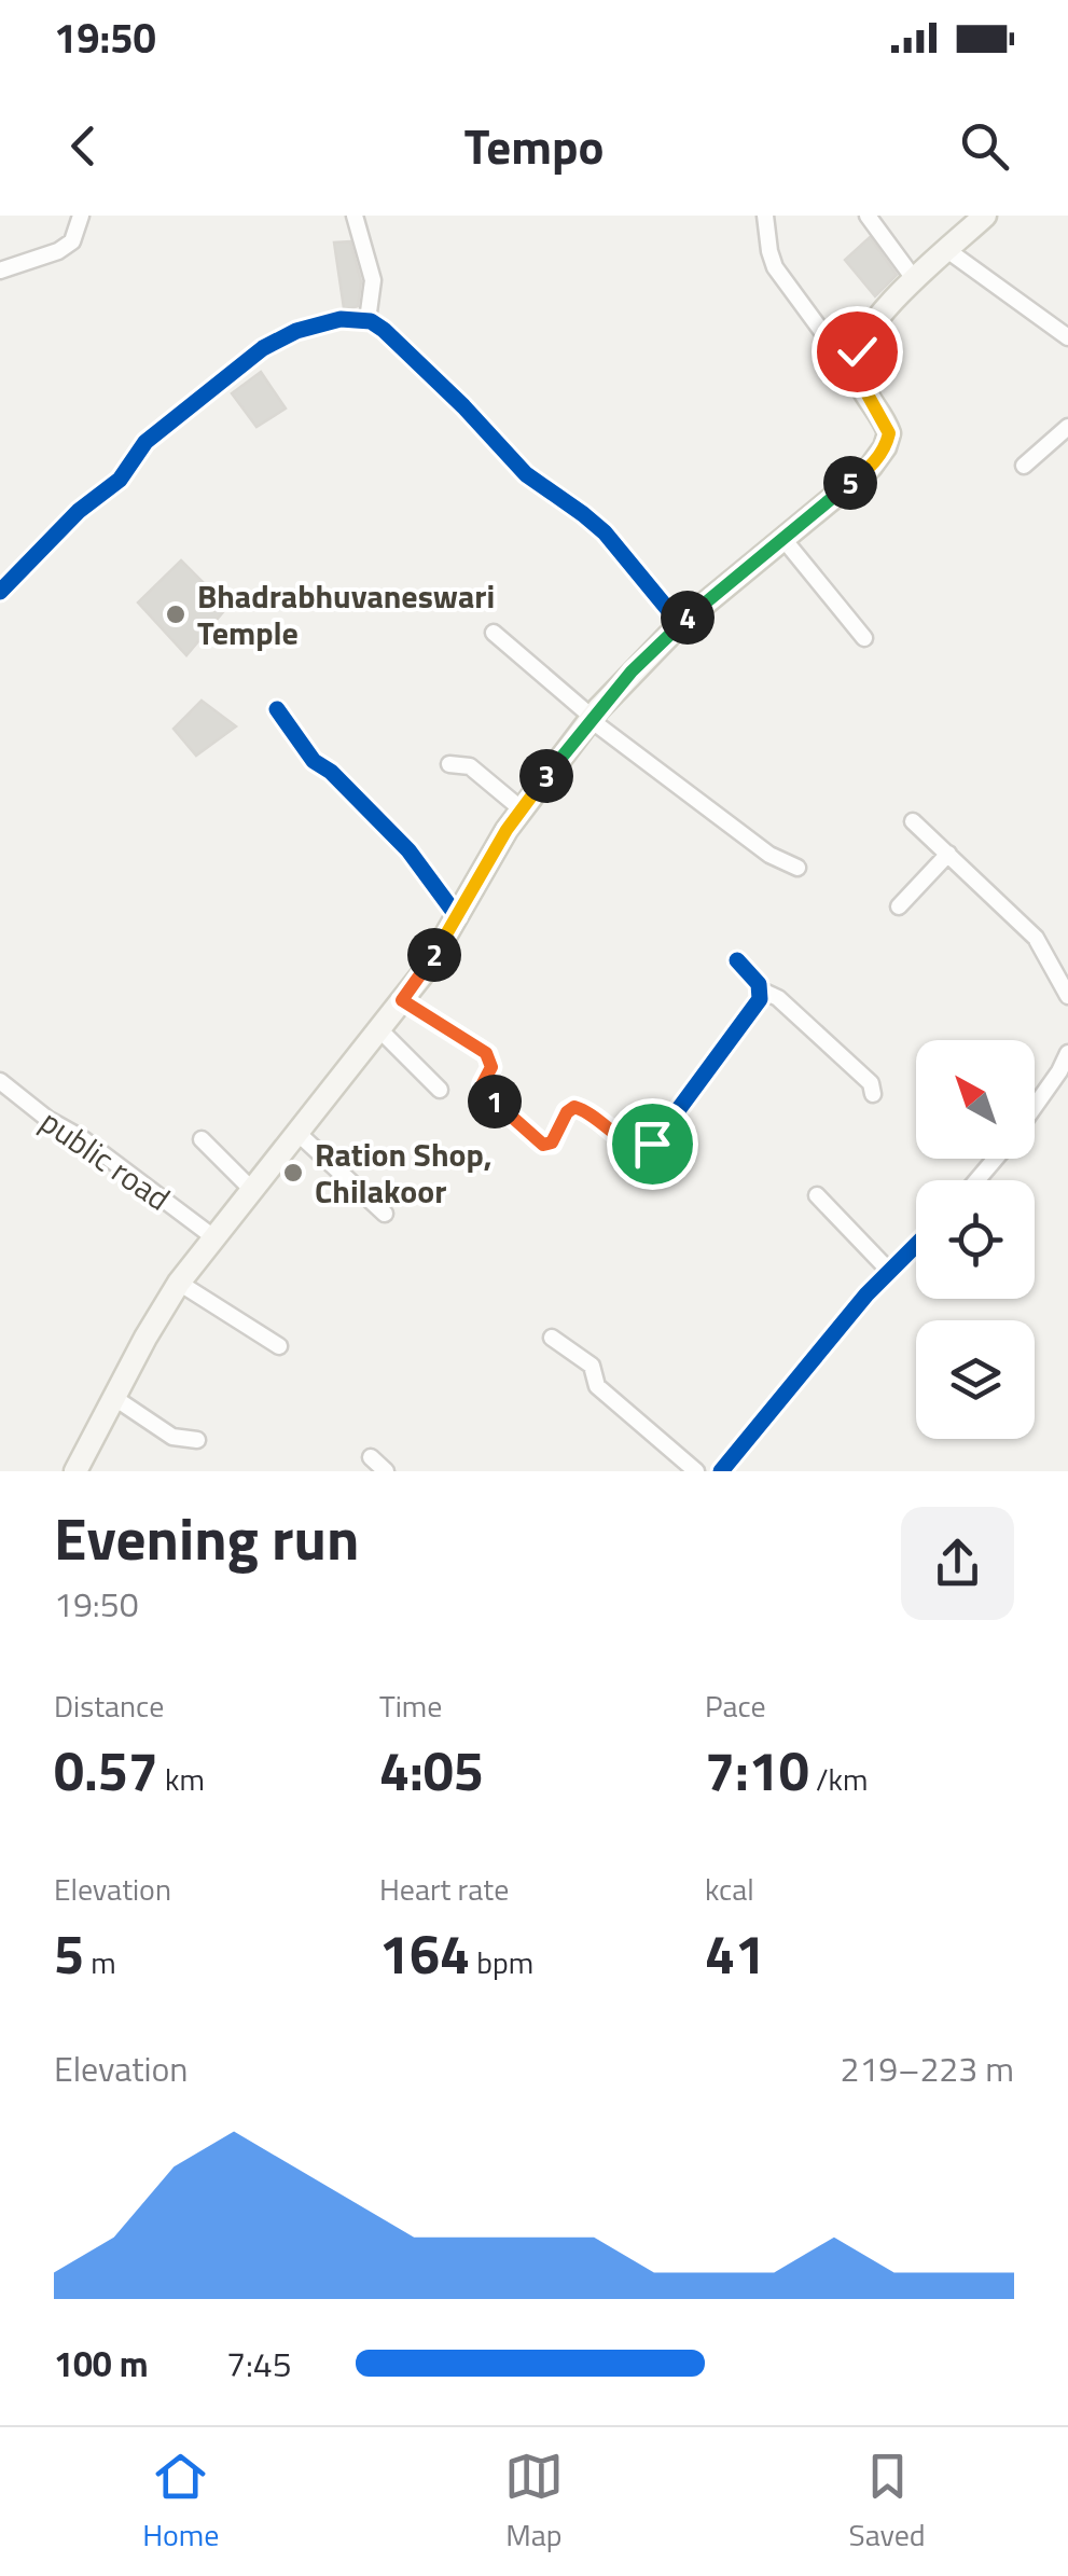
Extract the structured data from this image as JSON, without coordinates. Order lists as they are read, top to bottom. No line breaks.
{"streets":{"street":["public road"]},"places":["Bhadrabhuvaneswari Temple","Ration Shop, Chilakoor"],"north":"top left","page":{"status":"19:50","header":"Tempo","pins":["5","4","3","2","1"],"heading":["Evening run","19:50"],"stats":[["Distance","0.57 km"],["Time","4:05"],["Pace","7:10 /km"],["Elevation","5 m"],["Heart rate","164 bpm"],["kcal","41"]],"chart":["Elevation","219–223 m"],"list":[{"name":"100 m","note":"7:45"}],"tabs":["Home","Map","Saved"]}}
